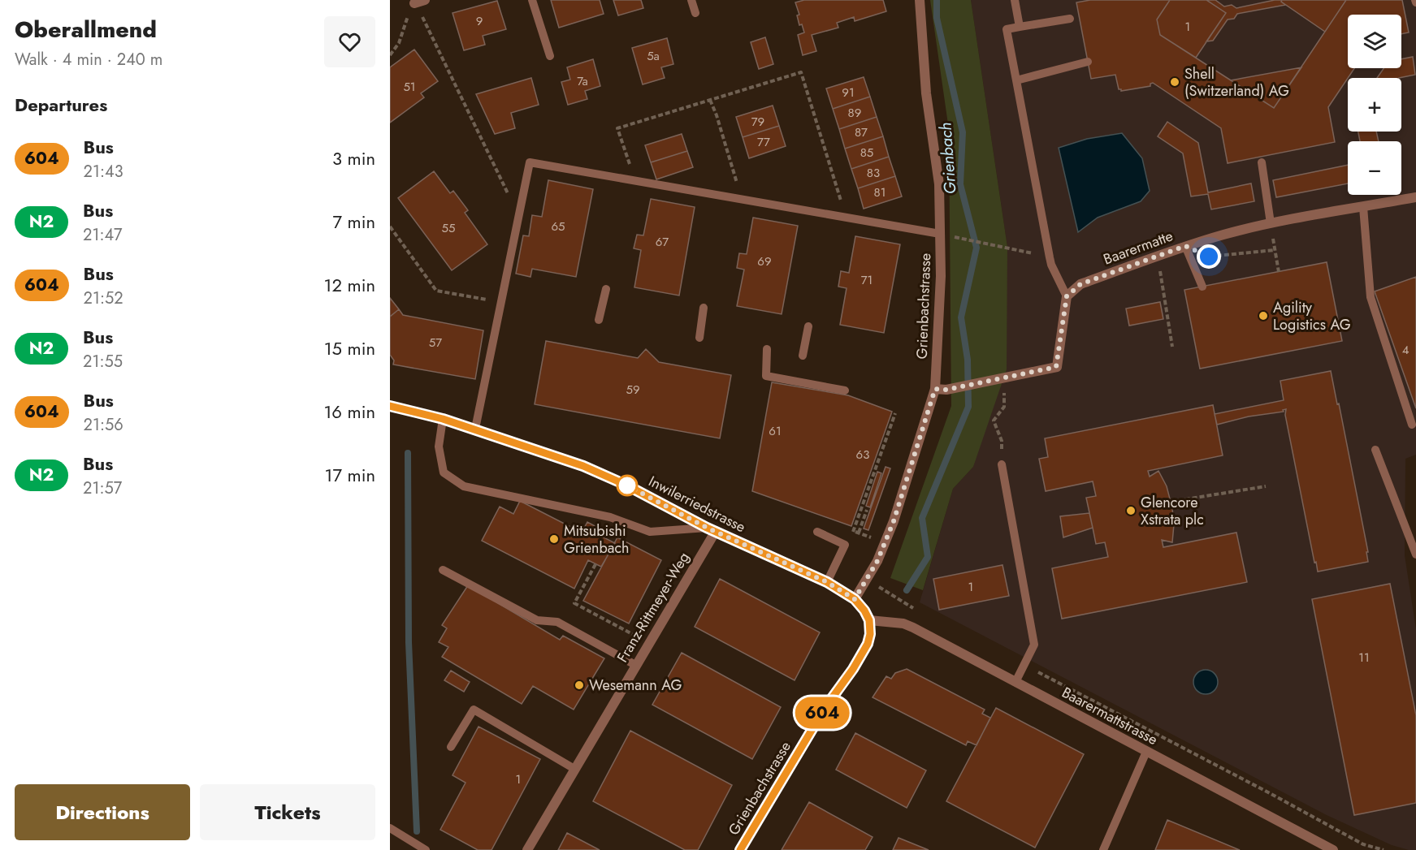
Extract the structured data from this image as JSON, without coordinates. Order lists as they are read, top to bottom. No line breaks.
{"streets":{"street":["Baarermatte","Grienbachstrasse","Inwilerriedstrasse","Franz-Rittmeyer-Weg","Baarermattstrasse"]},"crossings":[["Grienbachstrasse","Inwilerriedstrasse"],["Grienbachstrasse","Baarermattstrasse"],["Inwilerriedstrasse","Franz-Rittmeyer-Weg"],["Inwilerriedstrasse","Baarermattstrasse"]],"water":["Grienbach"],"places":["Shell (Switzerland) AG","Agility Logistics AG","Glencore Xstrata plc","Mitsubishi Grienbach","Wesemann AG"],"lines":["bus line 604"],"house_numbers":["9","1","5a","7a","51","91","89","79","87","77","85","83","81","65","55","67","69","71","57","4","59","61","63","1","11","1"],"page":{"heading":[["Oberallmend","Walk · 4 min · 240 m"],"Departures"],"on_map":"604","map_buttons":["+","−"],"list":[{"mark":"604","name":"Bus","note":"21:43","value":"3 min"},{"mark":"N2","name":"Bus","note":"21:47","value":"7 min"},{"mark":"604","name":"Bus","note":"21:52","value":"12 min"},{"mark":"N2","name":"Bus","note":"21:55","value":"15 min"},{"mark":"604","name":"Bus","note":"21:56","value":"16 min"},{"mark":"N2","name":"Bus","note":"21:57","value":"17 min"}],"buttons":["Directions","Tickets"]}}
